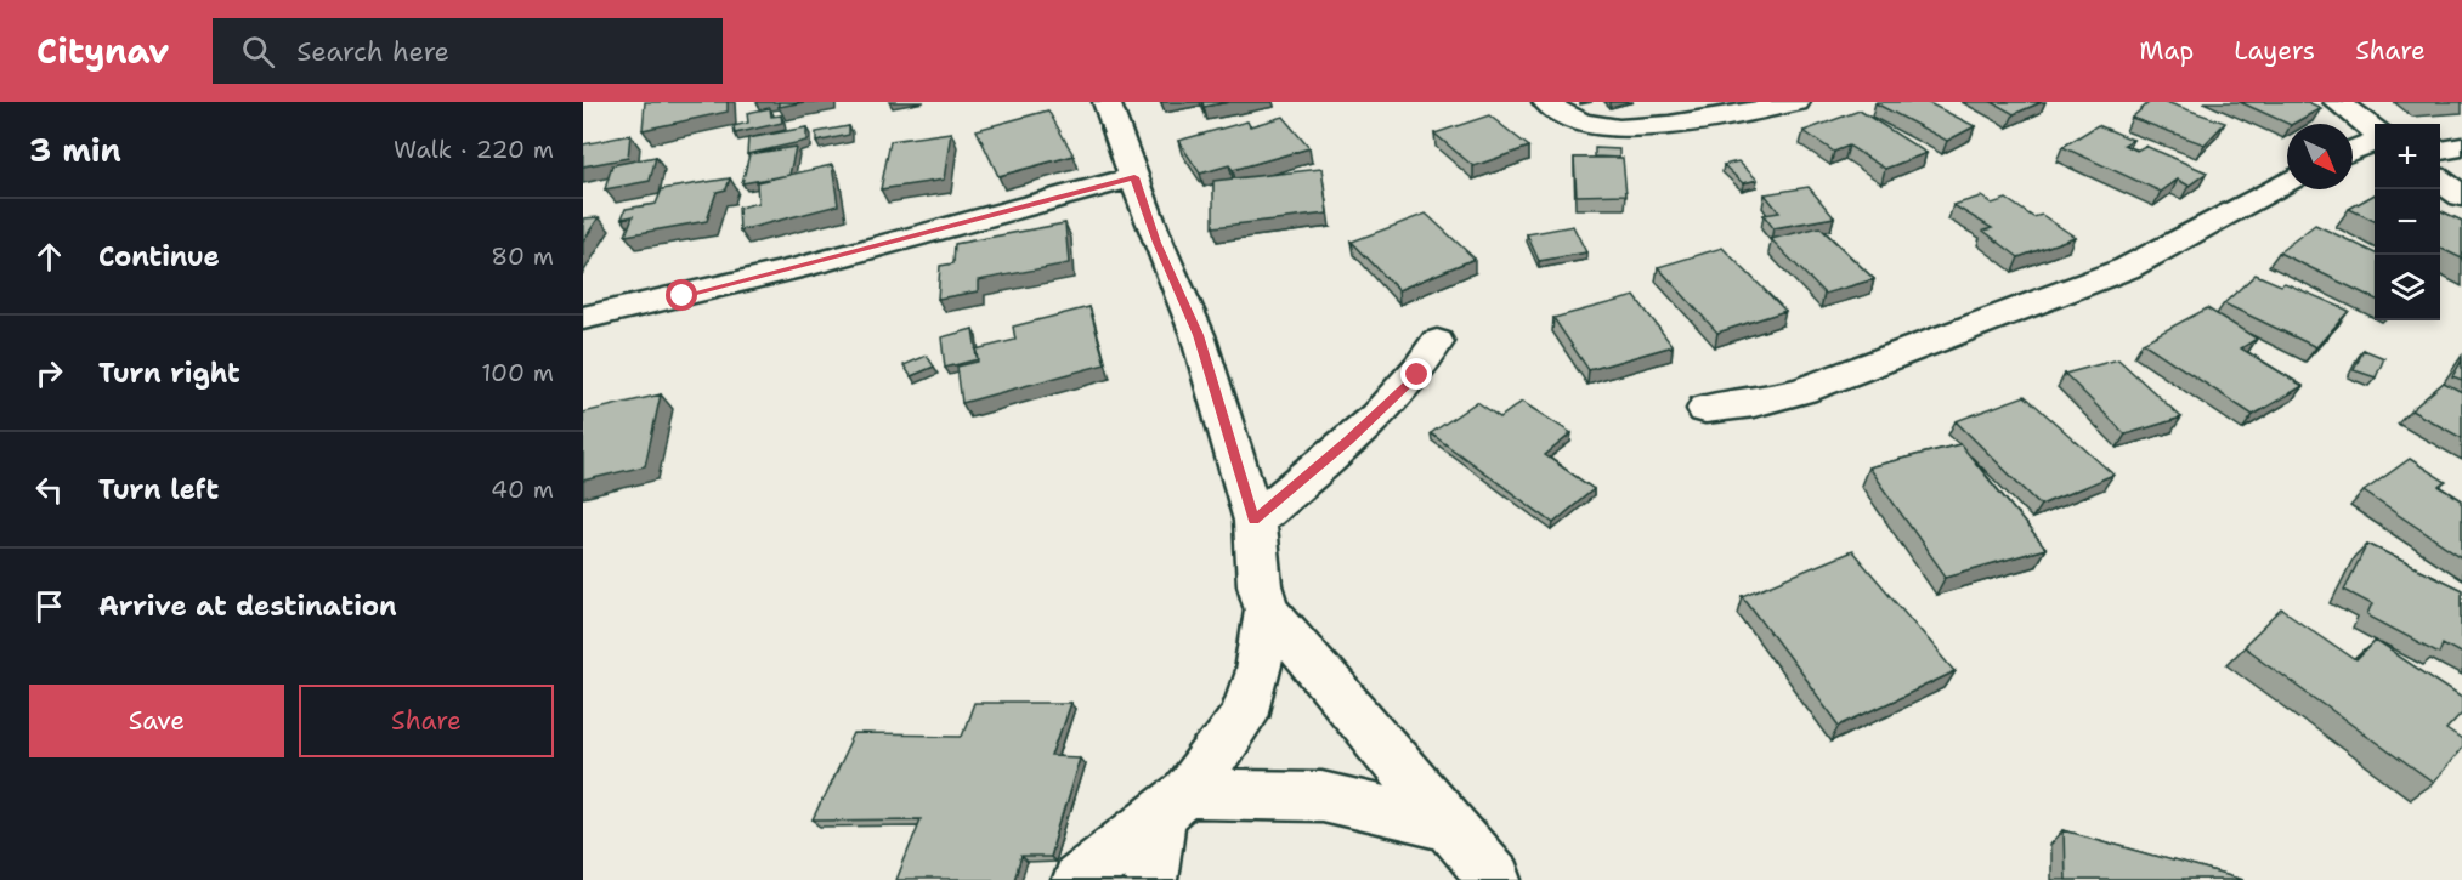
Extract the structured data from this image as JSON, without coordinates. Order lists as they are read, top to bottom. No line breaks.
{"north":"bottom right","page":{"header":"Citynav","search":"Search here","nav":["Map","Layers","Share"],"heading":["3 min","Walk · 220 m"],"map_buttons":["+","−"],"list":[["Continue","80 m"],["Turn right","100 m"],["Turn left","40 m"],"Arrive at destination"],"buttons":["Save","Share"]}}
